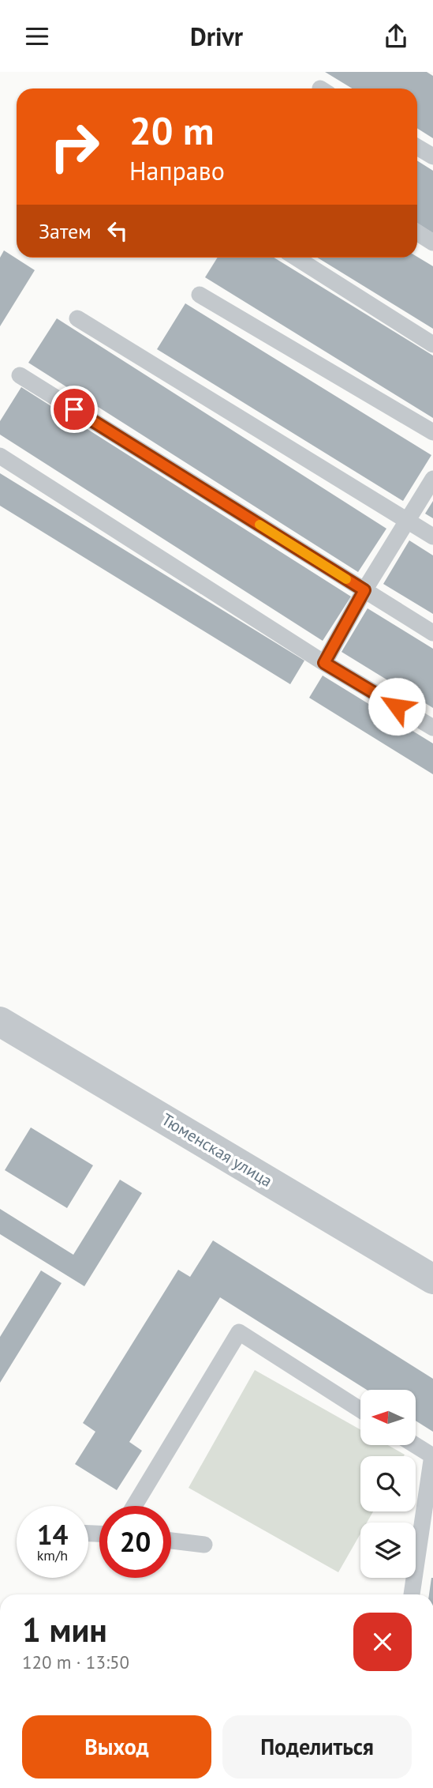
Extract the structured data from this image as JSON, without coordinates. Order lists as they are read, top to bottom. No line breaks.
{"streets":{"street":["Тюменская улица"]},"north":"left","page":{"header":"Drivr","turn":["20 m","Направо"],"then":"Затем","speed":"14 km/h","limit":"20","heading":["1 мин","120 m · 13:50"],"buttons":["Выход","Поделиться"]}}
